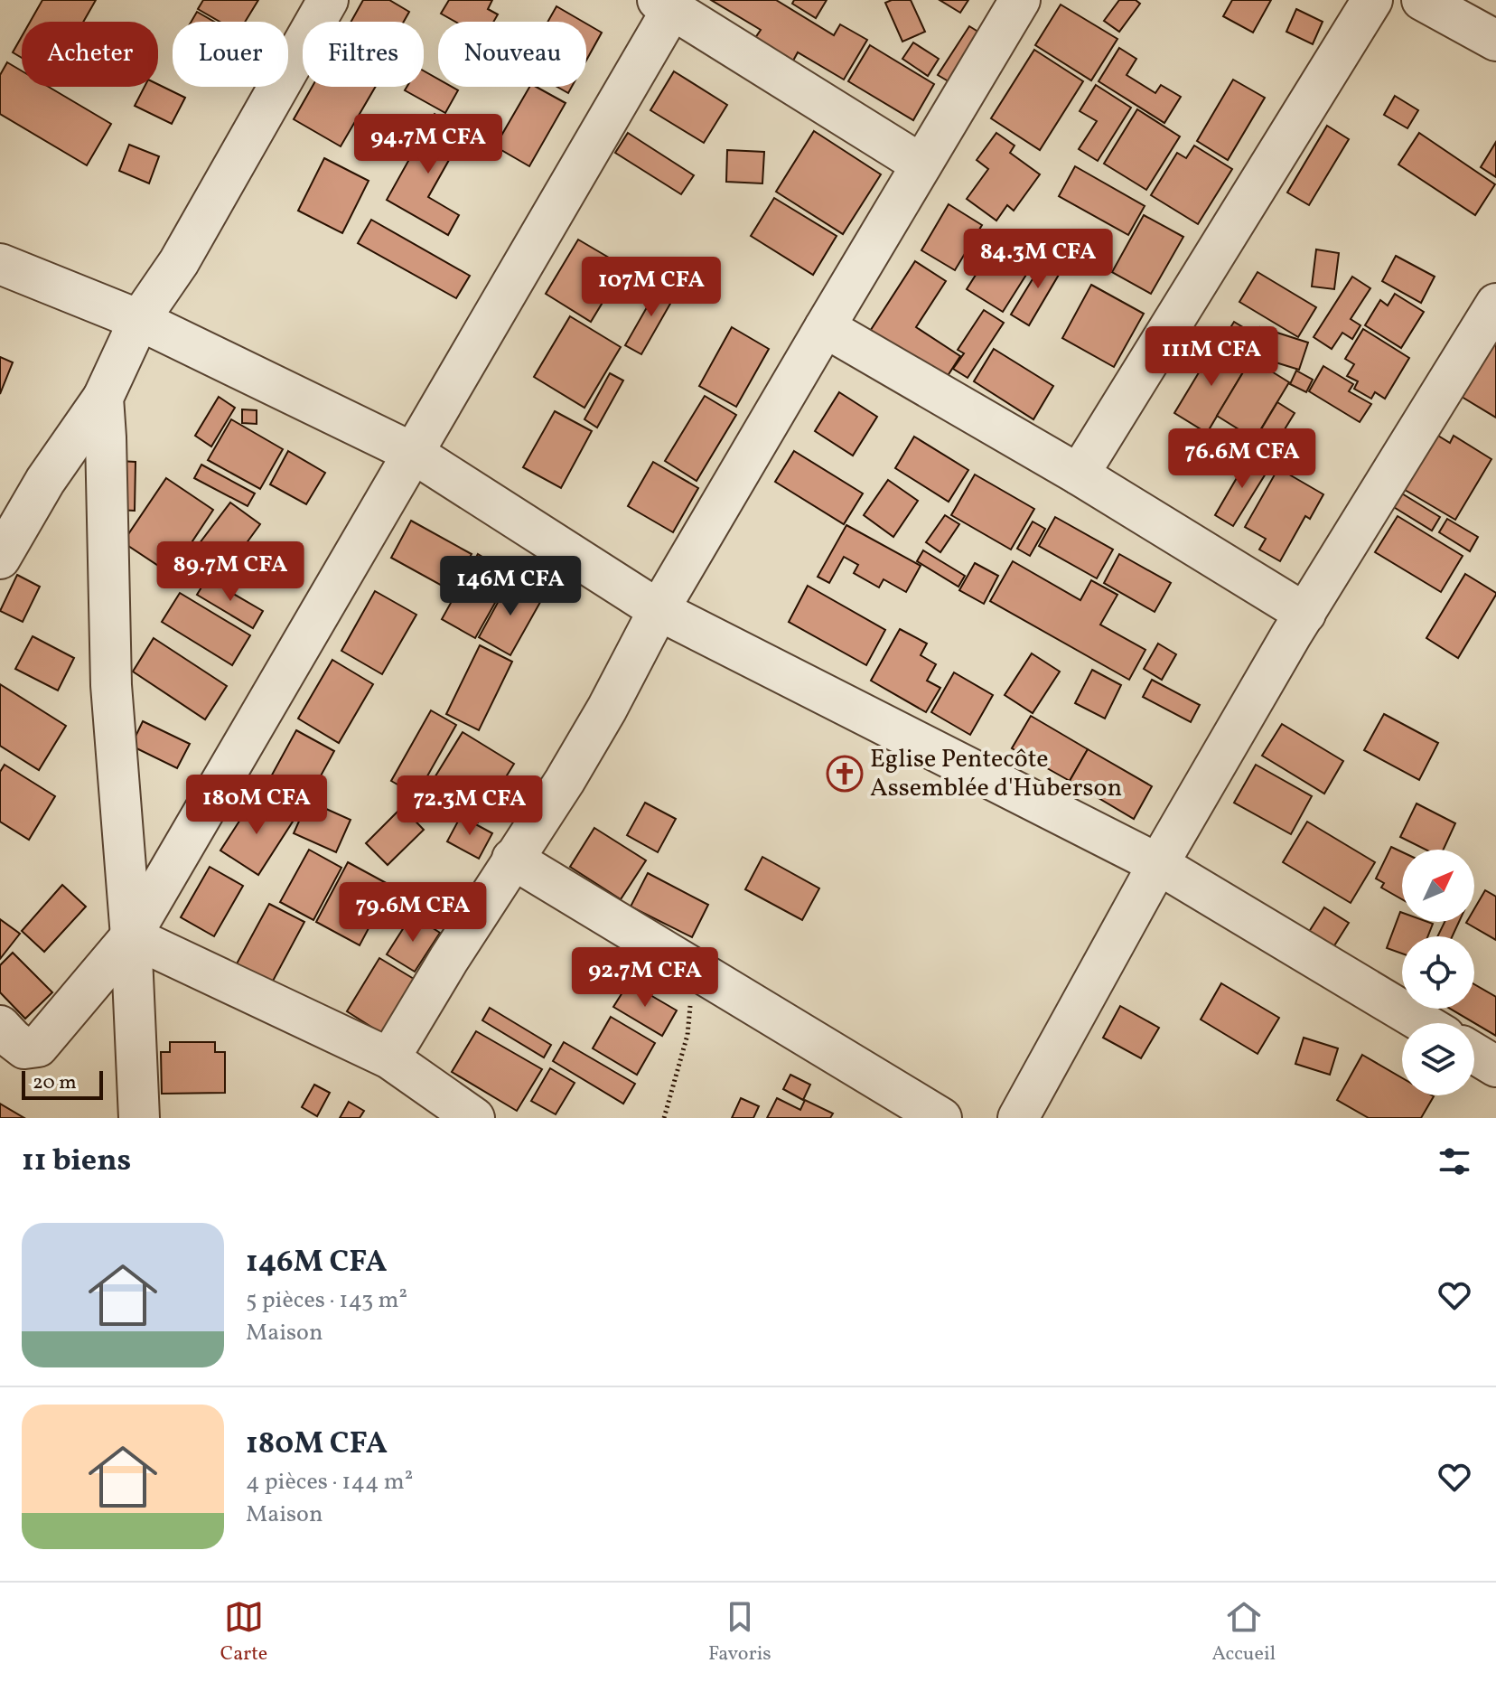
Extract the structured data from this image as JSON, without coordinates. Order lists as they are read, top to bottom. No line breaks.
{"places":{"church":["Eglise Pentecôte Assemblée d'Huberson"]},"scale_bar":"20 m","north":"top right","page":{"chip":["Acheter","Louer","Filtres","Nouveau"],"price":["94.7M CFA","84.3M CFA","107M CFA","111M CFA","76.6M CFA","89.7M CFA","146M CFA","180M CFA","72.3M CFA","79.6M CFA","92.7M CFA"],"scale":"20 m","heading":"11 biens","list":[{"name":"146M CFA","note":"5 pièces · 143 m² · Maison"},{"name":"180M CFA","note":"4 pièces · 144 m² · Maison"}],"tabs":["Carte","Favoris","Accueil"]}}
